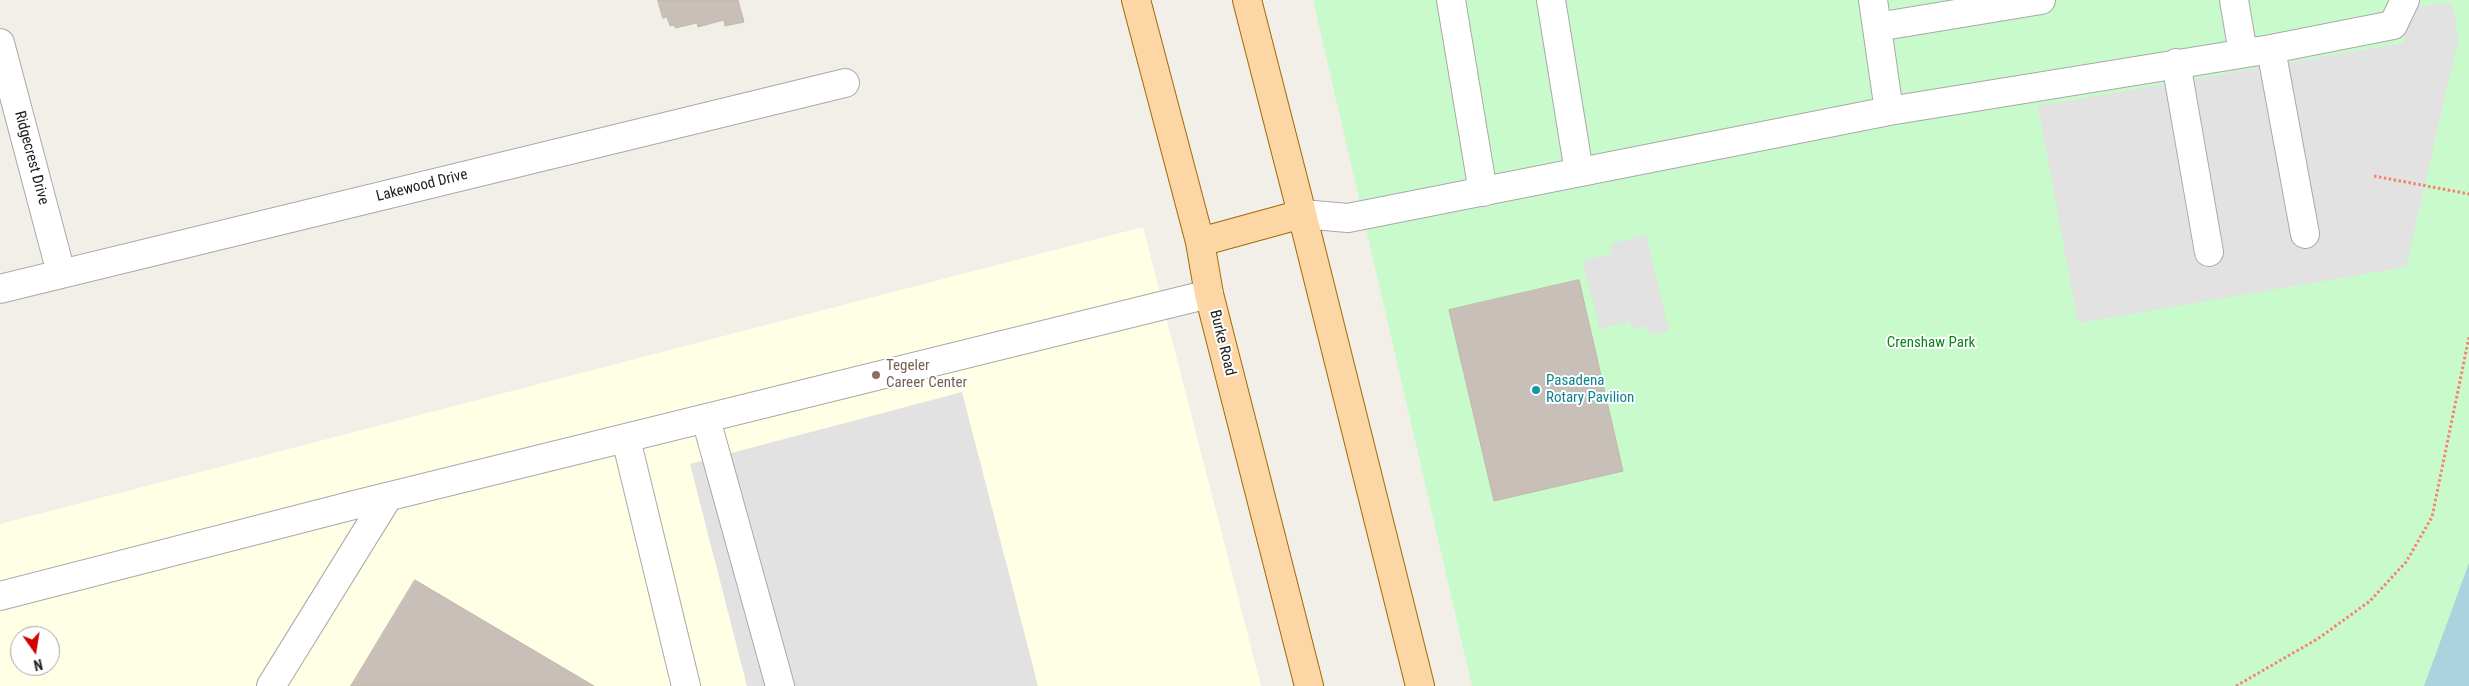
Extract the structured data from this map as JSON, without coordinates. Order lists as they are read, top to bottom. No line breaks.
{"streets":{"main road":["Burke Road"],"street":["Ridgecrest Drive","Lakewood Drive"]},"crossings":[["Ridgecrest Drive","Lakewood Drive"]],"parks":["Crenshaw Park"],"places":["Tegeler Career Center","Pasadena Rotary Pavilion"],"north":"bottom"}
